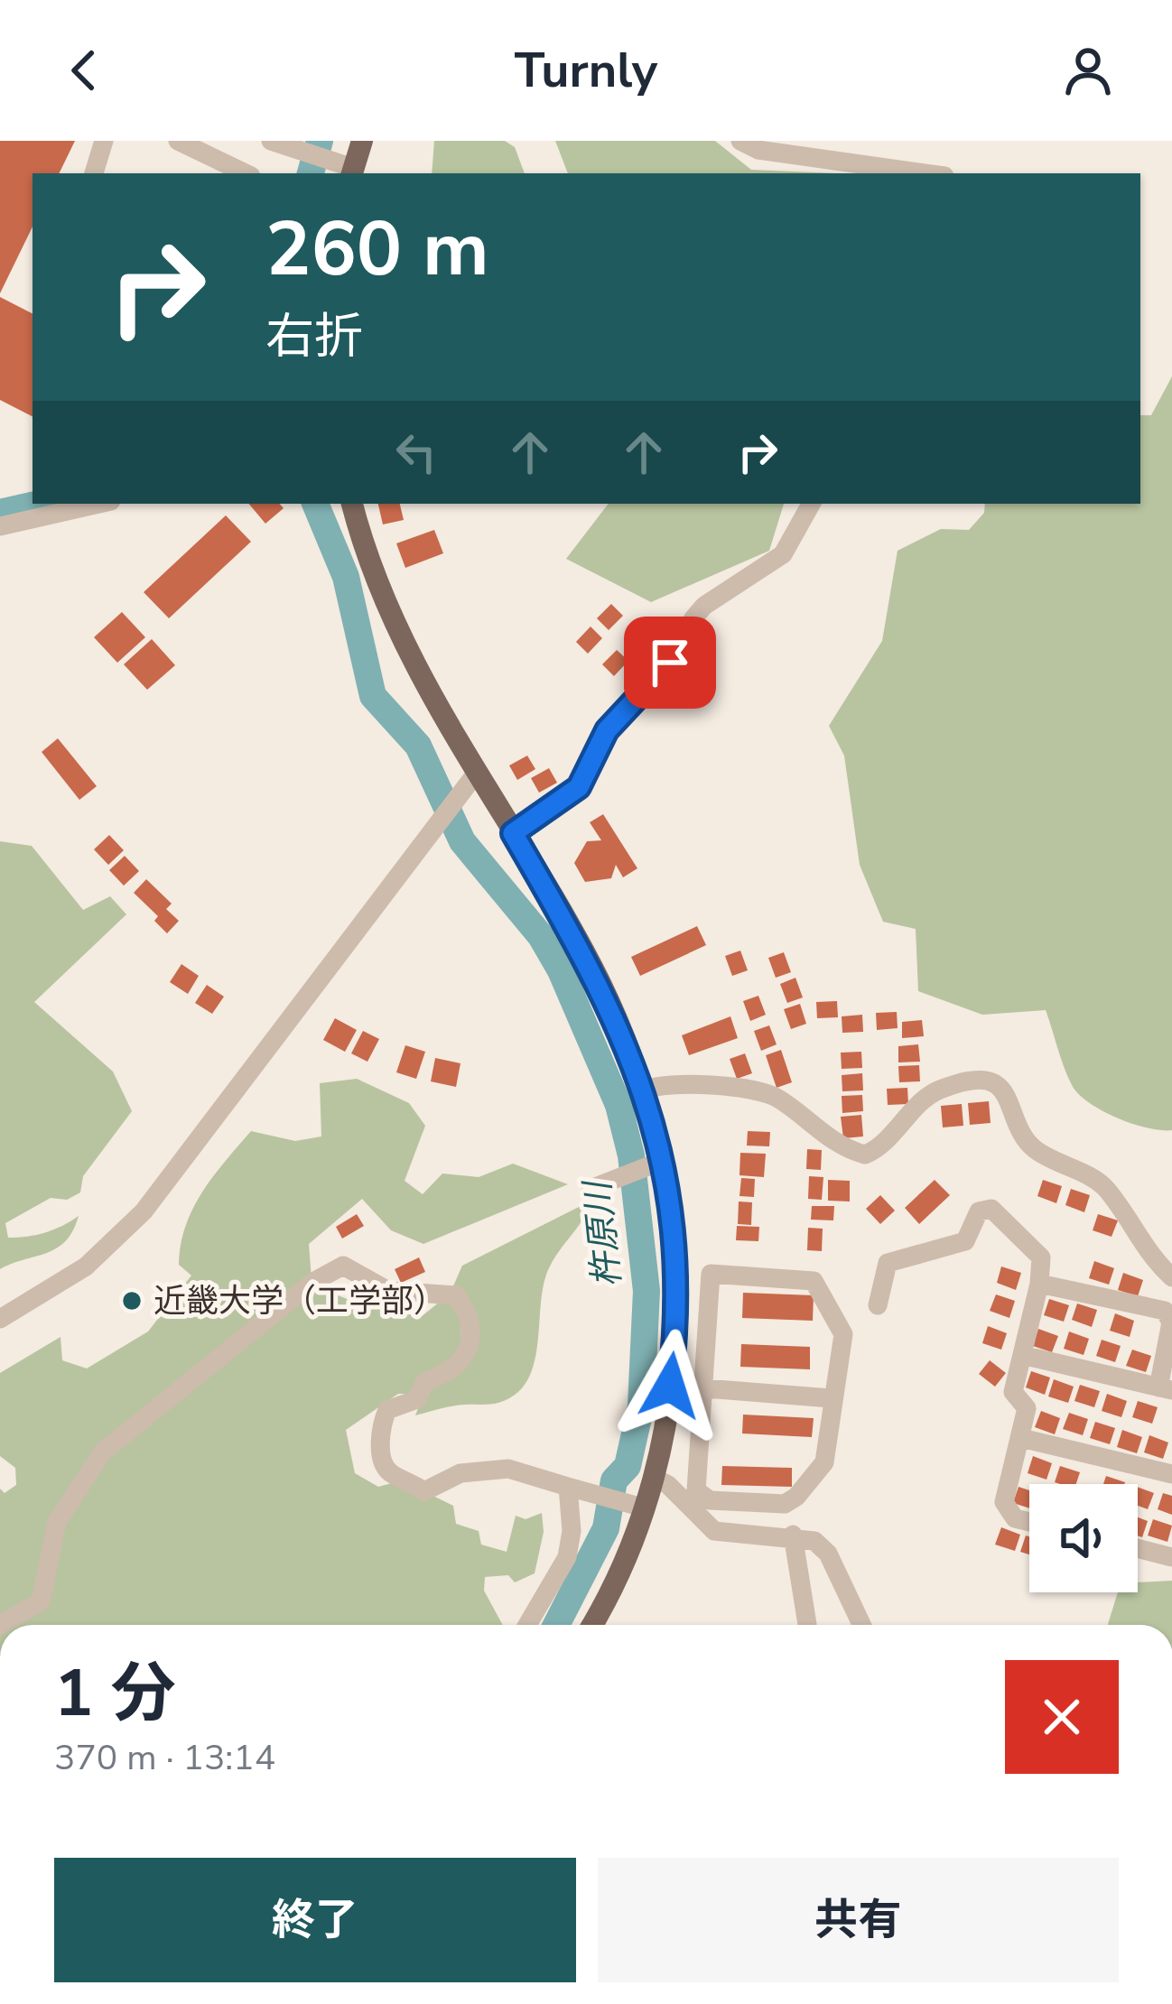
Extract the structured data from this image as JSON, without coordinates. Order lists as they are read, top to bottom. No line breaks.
{"water":["杵原川"],"places":["近畿大学（工学部）"],"page":{"header":"Turnly","turn":["260 m","右折"],"heading":["1 分","370 m · 13:14"],"buttons":["終了","共有"]}}
